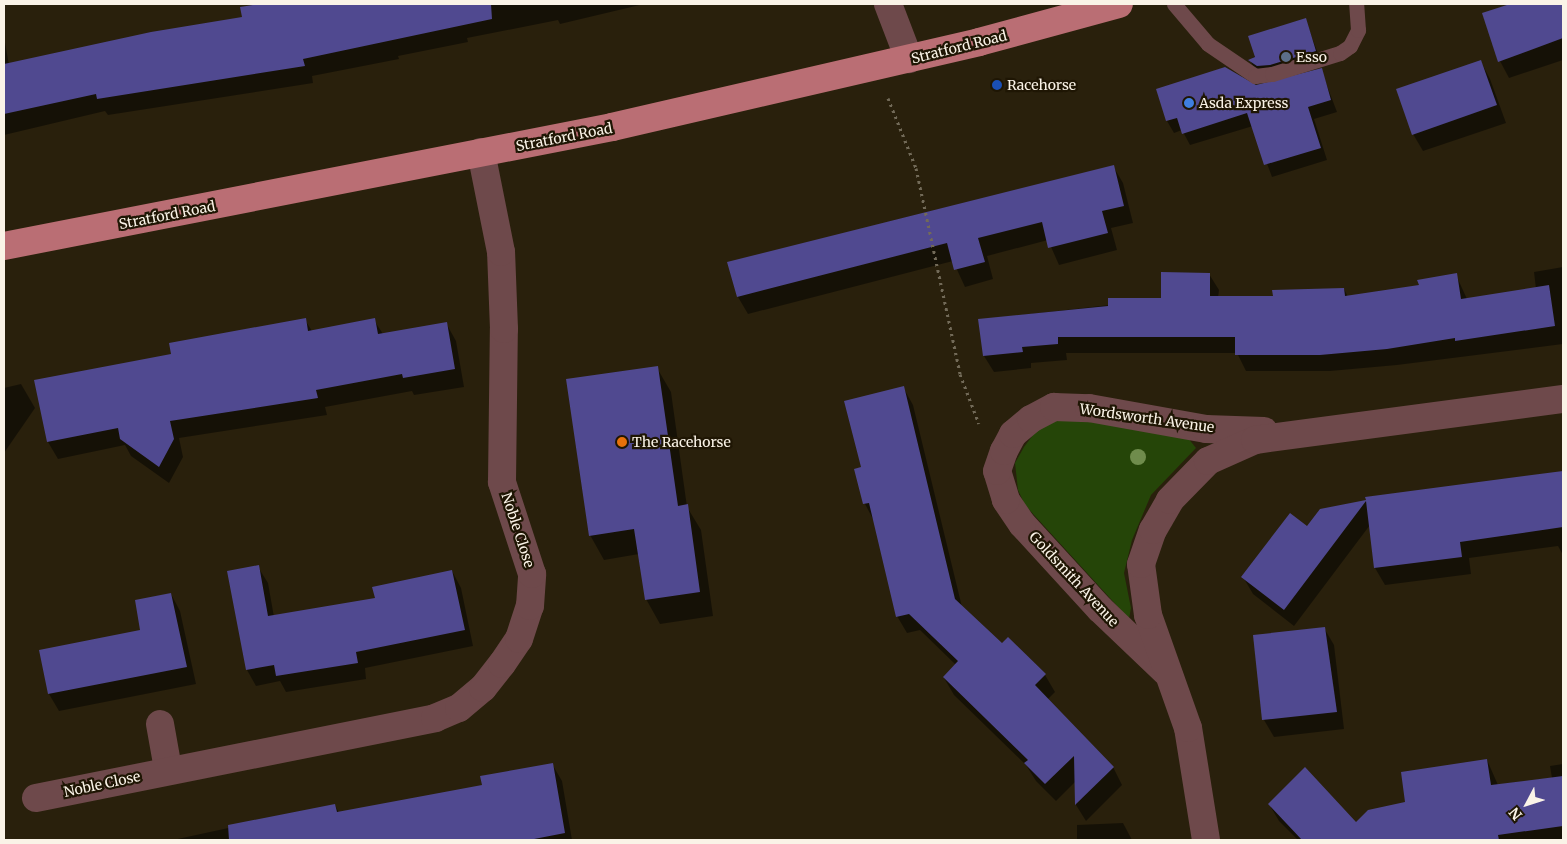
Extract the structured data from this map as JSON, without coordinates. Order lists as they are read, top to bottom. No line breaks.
{"streets":{"main road":["Stratford Road"],"street":["Wordsworth Avenue","Noble Close","Goldsmith Avenue"]},"crossings":[["Stratford Road","Noble Close"],["Wordsworth Avenue","Goldsmith Avenue"]],"places":["Esso","Racehorse","Asda Express","The Racehorse"],"north":"bottom left"}
